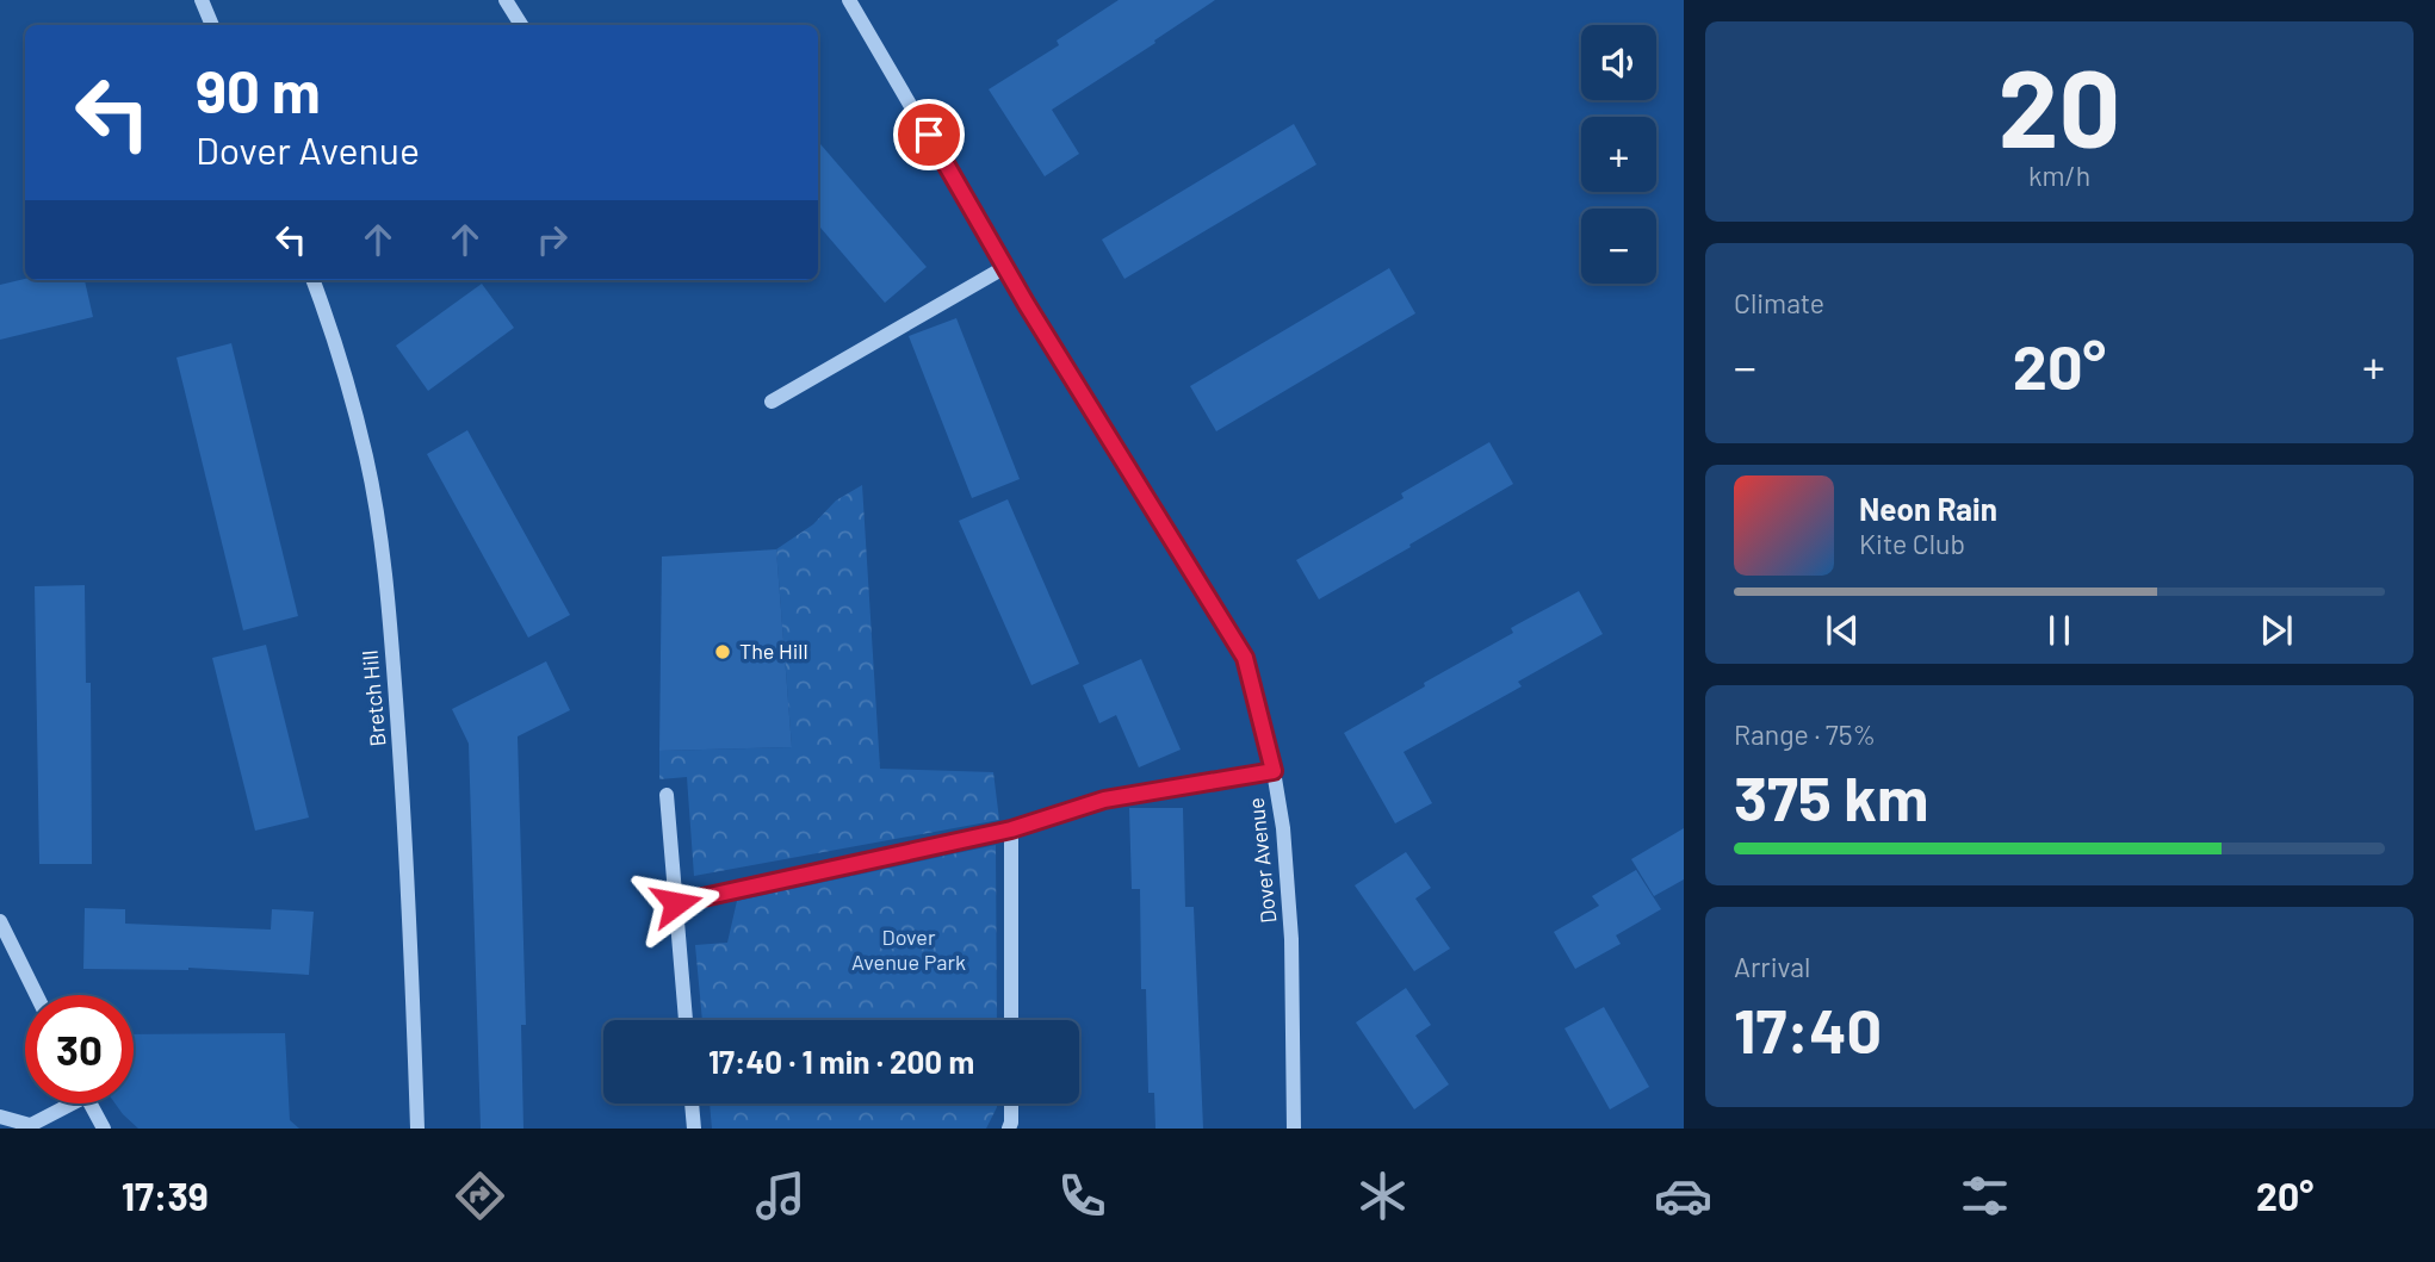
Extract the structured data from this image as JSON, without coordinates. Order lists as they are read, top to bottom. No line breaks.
{"streets":{"street":["Bretch Hill","Dover Avenue"]},"parks":["Dover Avenue Park"],"places":["The Hill"],"page":{"tile":[["20","km/h"],"Climate",["Range · 75%","375 km"],["Arrival","17:40"]],"map_buttons":["+","−"],"turn":["90 m","Dover Avenue"],"heat":["−","20°","+"],"song":["Neon Rain","Kite Club"],"limit":"30","trip":"17:40 · 1 min · 200 m","tabs":["17:39","20°"]}}
